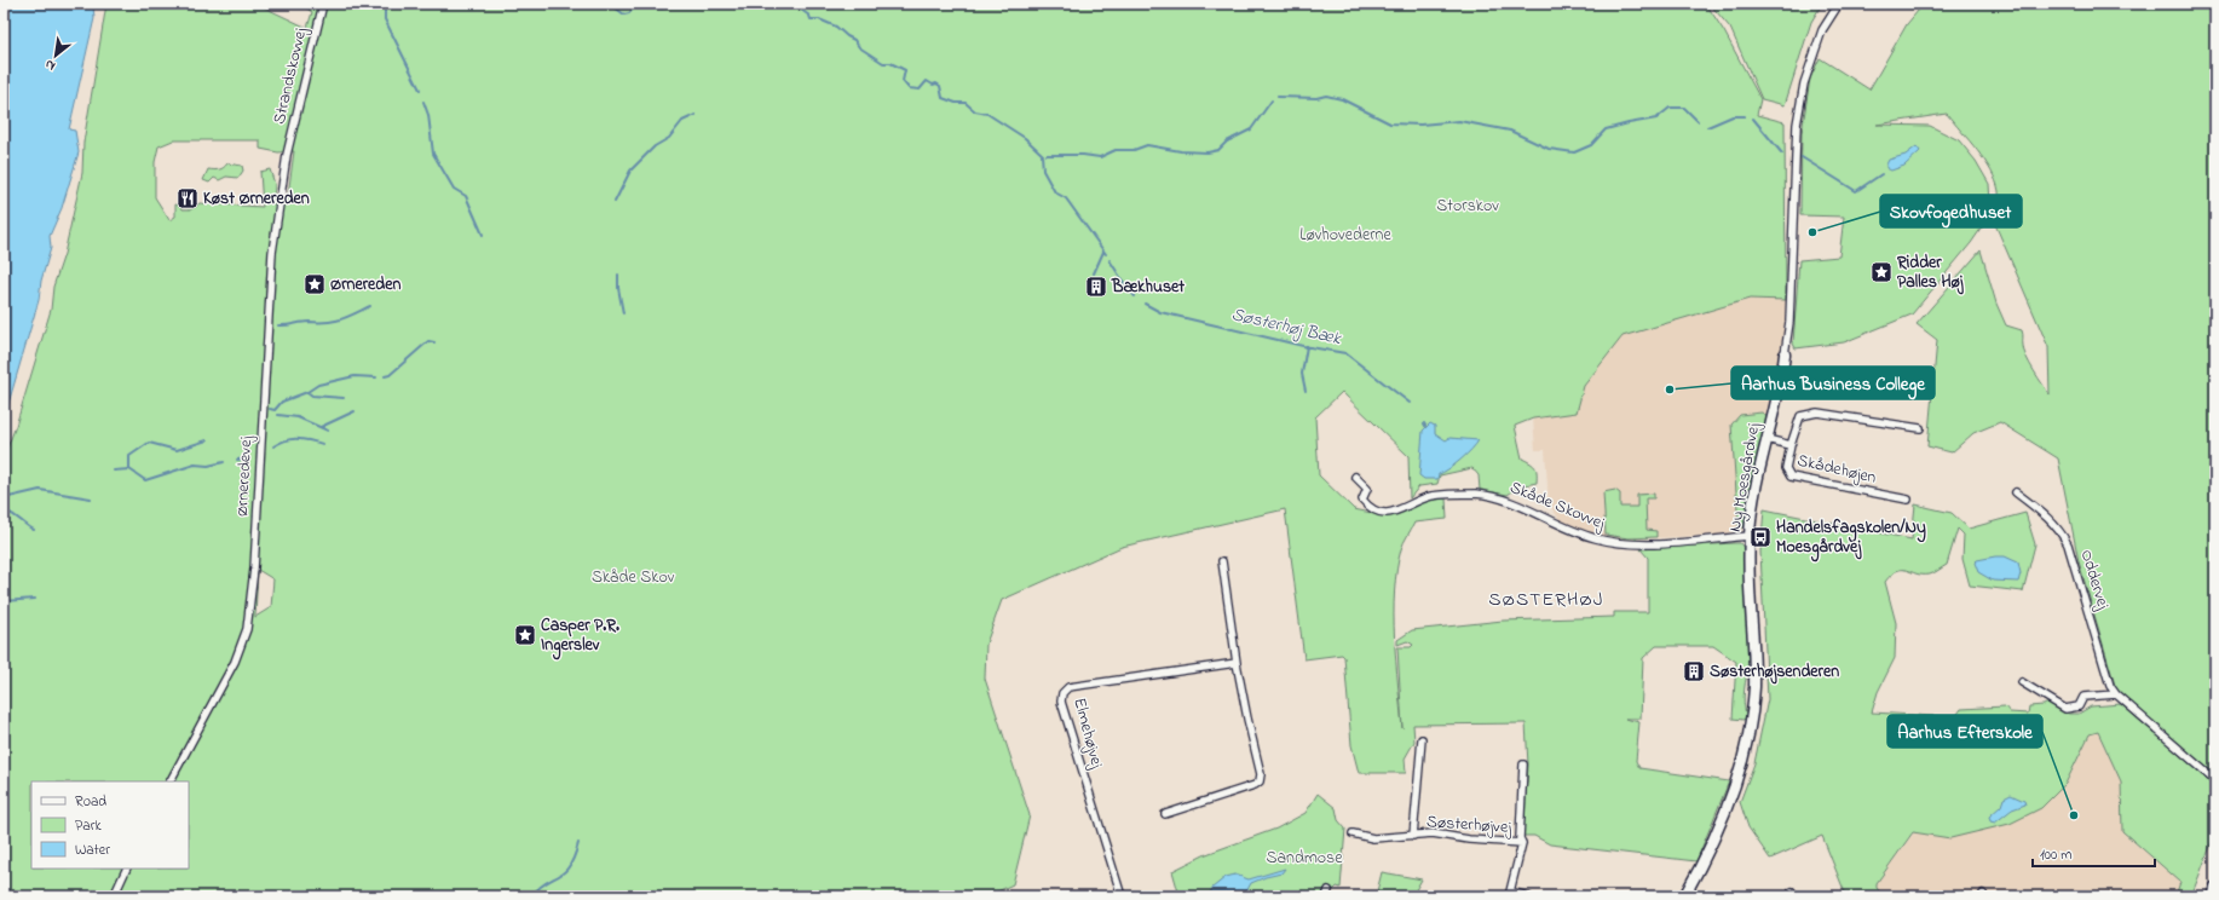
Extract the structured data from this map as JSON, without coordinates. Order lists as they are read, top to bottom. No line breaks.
{"streets":{"street":["Strandskovvej","Skådehøjen","Ørneredevej","Ny Moesgårdvej","Skåde Skovvej","Oddervej","Elmehøjvej","Søsterhøjvej"]},"crossings":[["Strandskovvej","Ørneredevej"],["Skådehøjen","Ny Moesgårdvej"],["Ny Moesgårdvej","Skåde Skovvej"]],"districts":["SØSTERHØJ"],"water":["Søsterhøj Bæk"],"parks":["Storskov","Løvhovederne","Skåde Skov","Sandmose"],"places":{"restaurant":["Køst Ørnereden"],"other":["Skovfogedhuset","Aarhus Business College","Aarhus Efterskole"],"place":["Ridder Palles Høj","Ørnereden","Casper P.R. Ingerslev"],"building":["Bækhuset","Søsterhøjsenderen"],"bus stop":["Handelsfagskolen/Ny Moesgårdvej"]},"legend":["Road","Park","Water"],"scale_bar":"100 m","north":"bottom left"}
